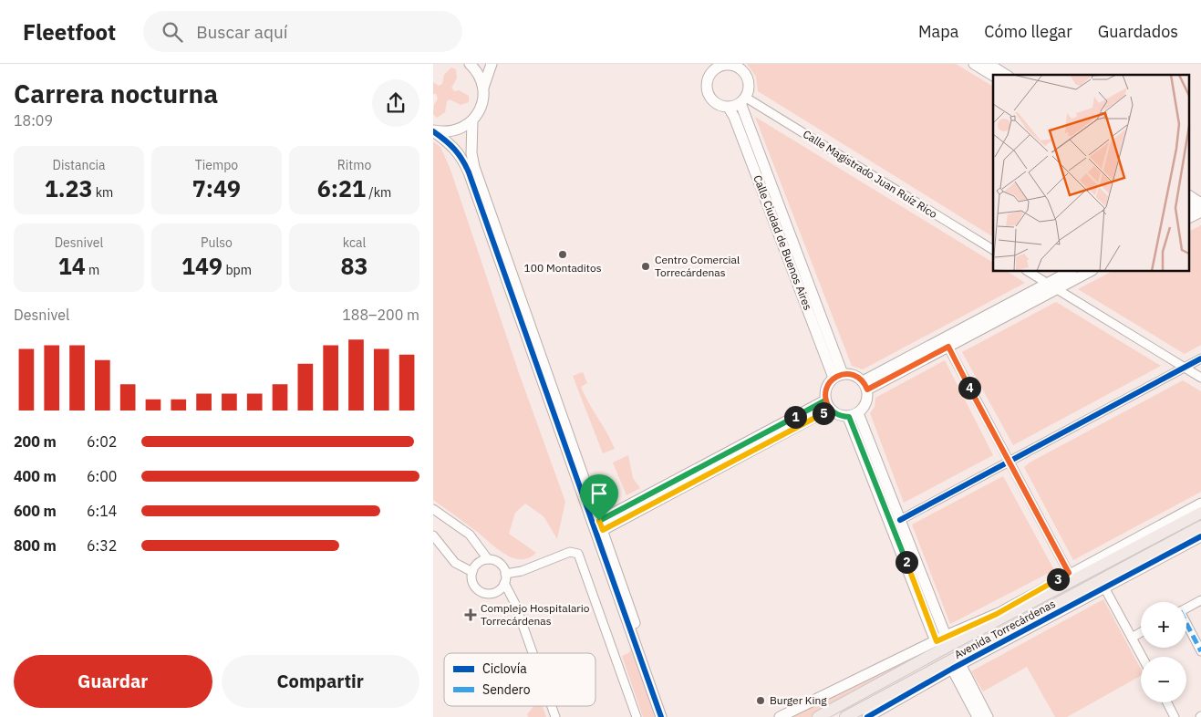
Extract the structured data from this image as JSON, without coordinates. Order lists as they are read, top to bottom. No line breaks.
{"streets":{"main road":["Avenida Torrecárdenas"],"street":["Calle Magistrado Juan Ruíz Rico","Calle Ciudad de Buenos Aires"]},"crossings":[["Calle Magistrado Juan Ruíz Rico","Calle Ciudad de Buenos Aires"]],"places":{"other":["100 Montaditos","Centro Comercial Torrecárdenas","Burger King"],"health":["Complejo Hospitalario Torrecárdenas"]},"legend":["Ciclovía","Sendero"],"page":{"header":"Fleetfoot","search":"Buscar aquí","nav":["Mapa","Cómo llegar","Guardados"],"heading":["Carrera nocturna","18:09"],"stats":[["Distancia","1.23 km"],["Tiempo","7:49"],["Ritmo","6:21 /km"],["Desnivel","14 m"],["Pulso","149 bpm"],["kcal","83"]],"chart":["Desnivel","188–200 m"],"pins":["4","5","1","2","3"],"list":[{"name":"200 m","note":"6:02"},{"name":"400 m","note":"6:00"},{"name":"600 m","note":"6:14"},{"name":"800 m","note":"6:32"}],"map_buttons":["+","−"],"buttons":["Guardar","Compartir"]}}
